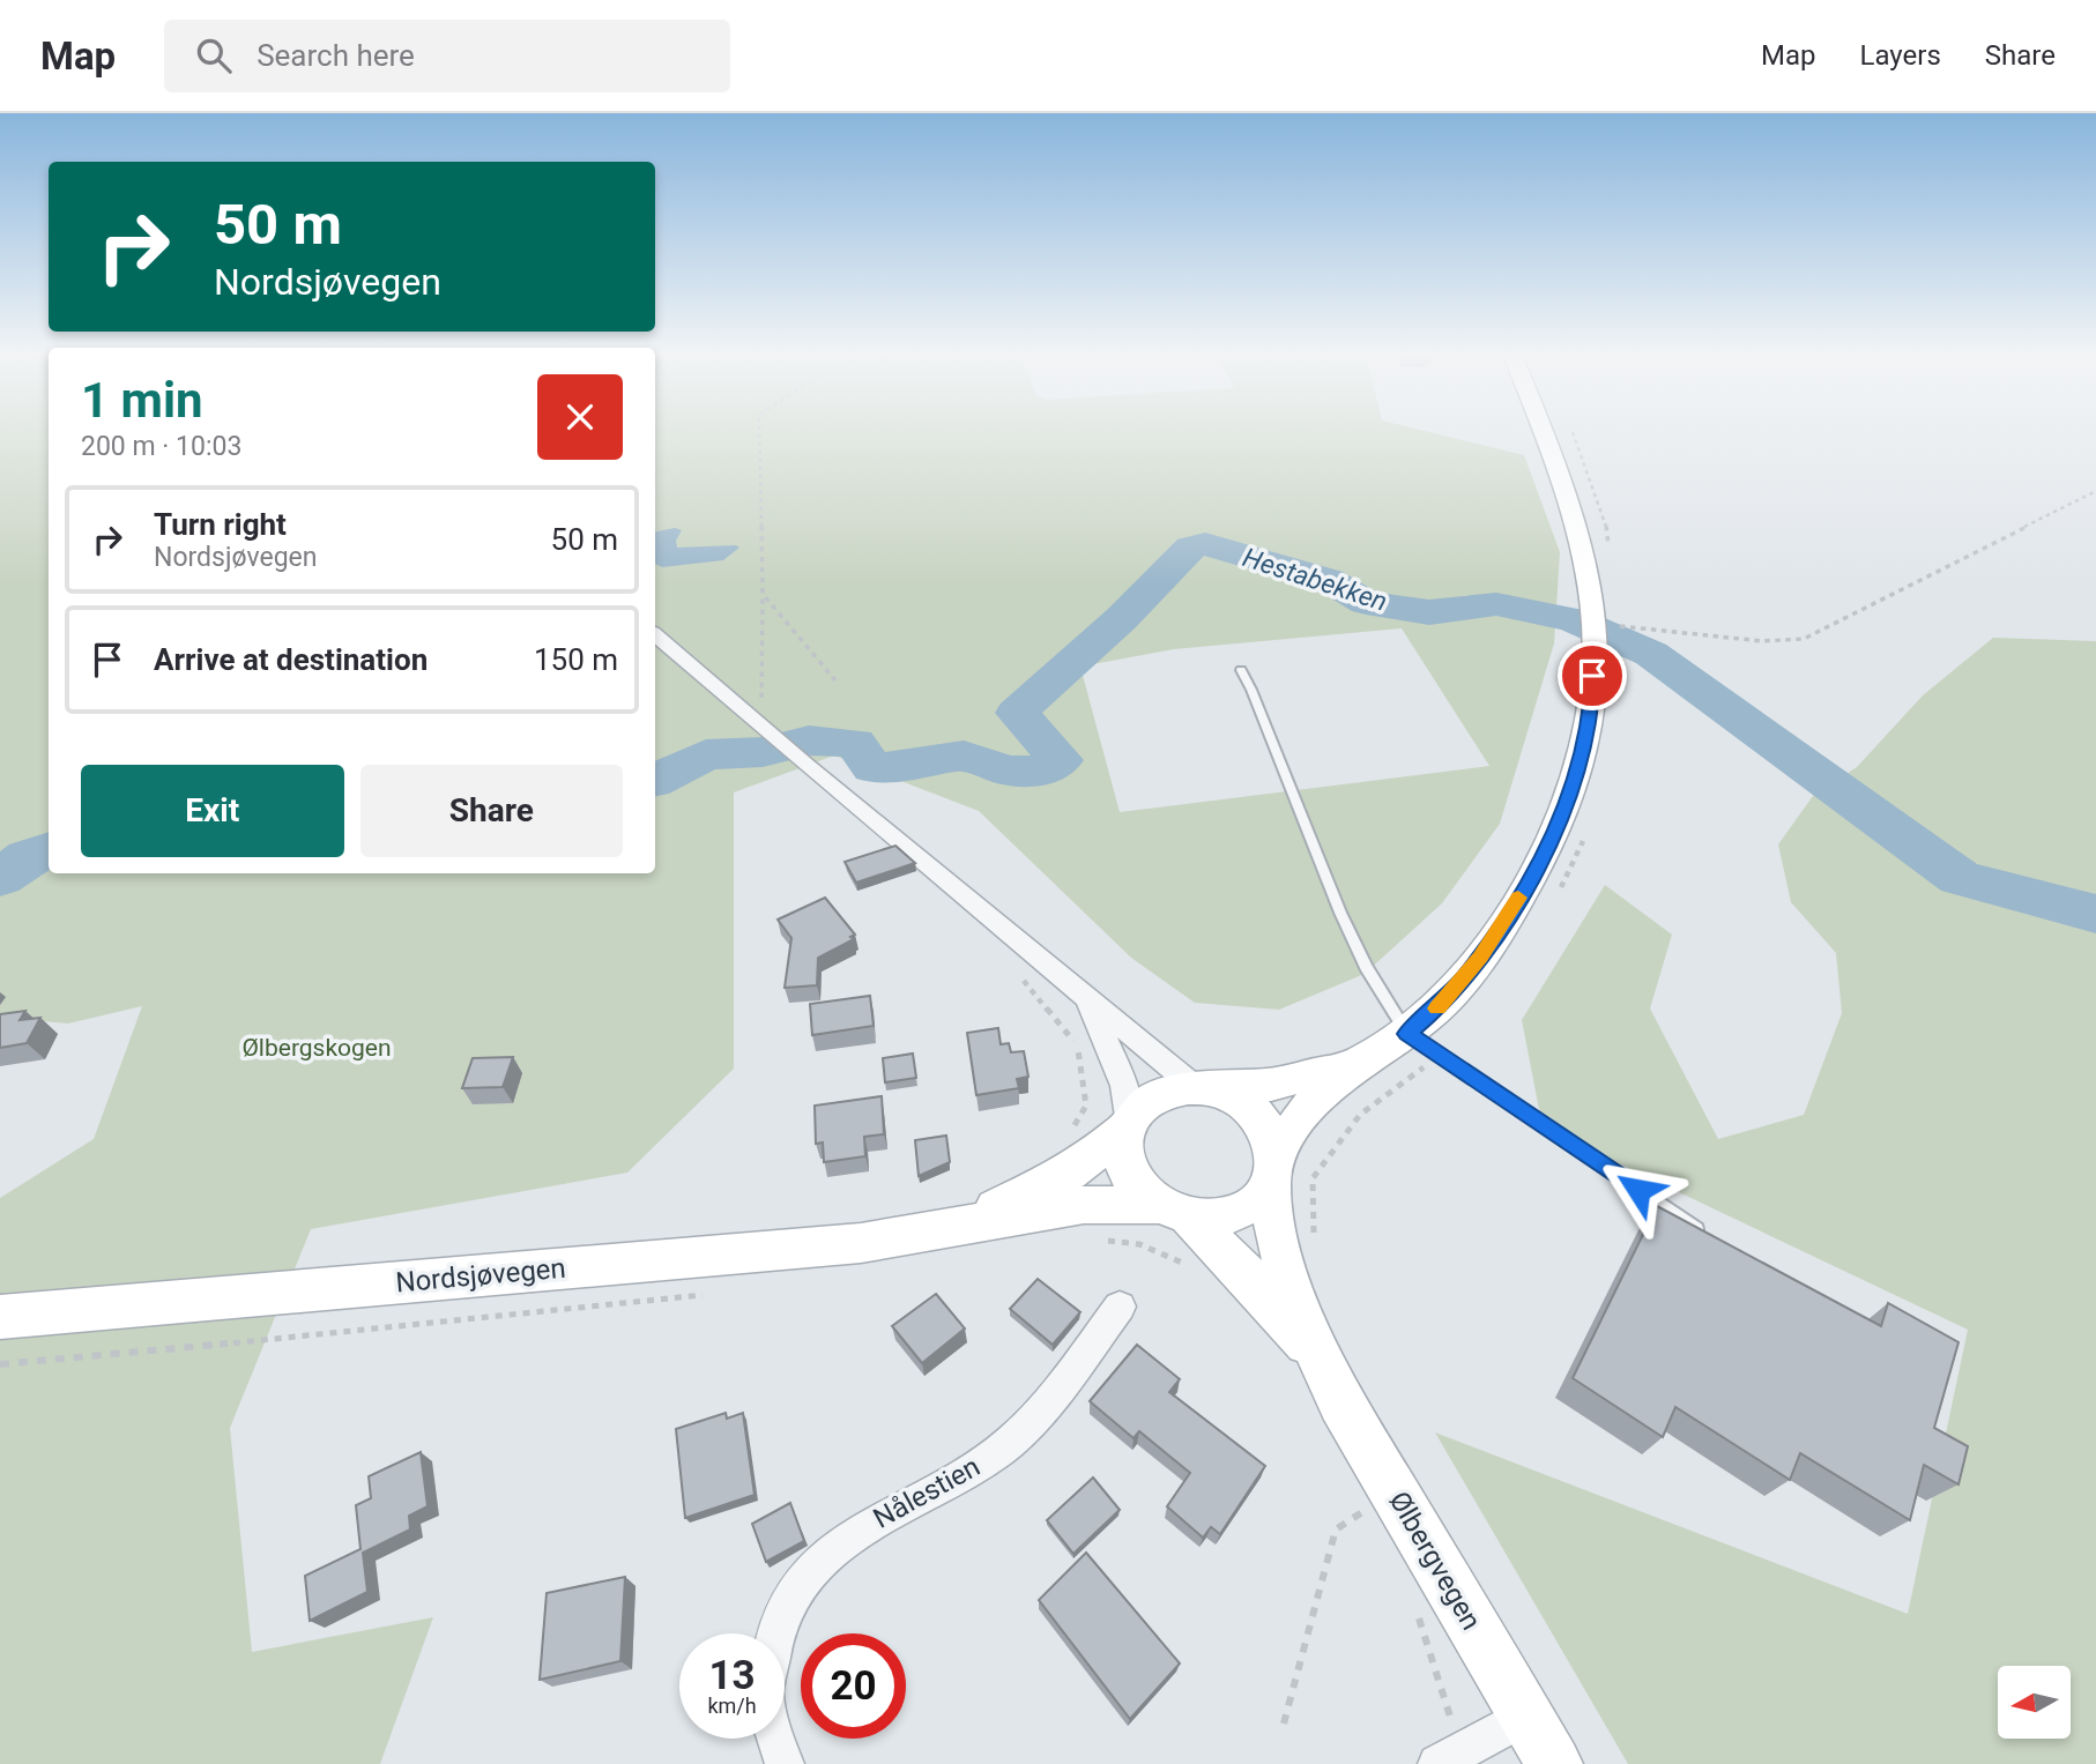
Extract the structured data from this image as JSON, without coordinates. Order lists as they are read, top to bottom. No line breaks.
{"streets":{"main road":["Nordsjøvegen","Ølbergvegen"],"street":["Nålestien"]},"crossings":[["Nordsjøvegen","Ølbergvegen"]],"water":["Hestabekken"],"parks":["Ølbergskogen"],"north":"left","page":{"header":"Map","search":"Search here","nav":["Map","Layers","Share"],"turn":["50 m","Nordsjøvegen"],"heading":["1 min","200 m · 10:03"],"list":[{"name":"Turn right","note":"Nordsjøvegen","value":"50 m"},{"name":"Arrive at destination","value":"150 m"}],"buttons":["Exit","Share"],"speed":"13 km/h","limit":"20"}}
